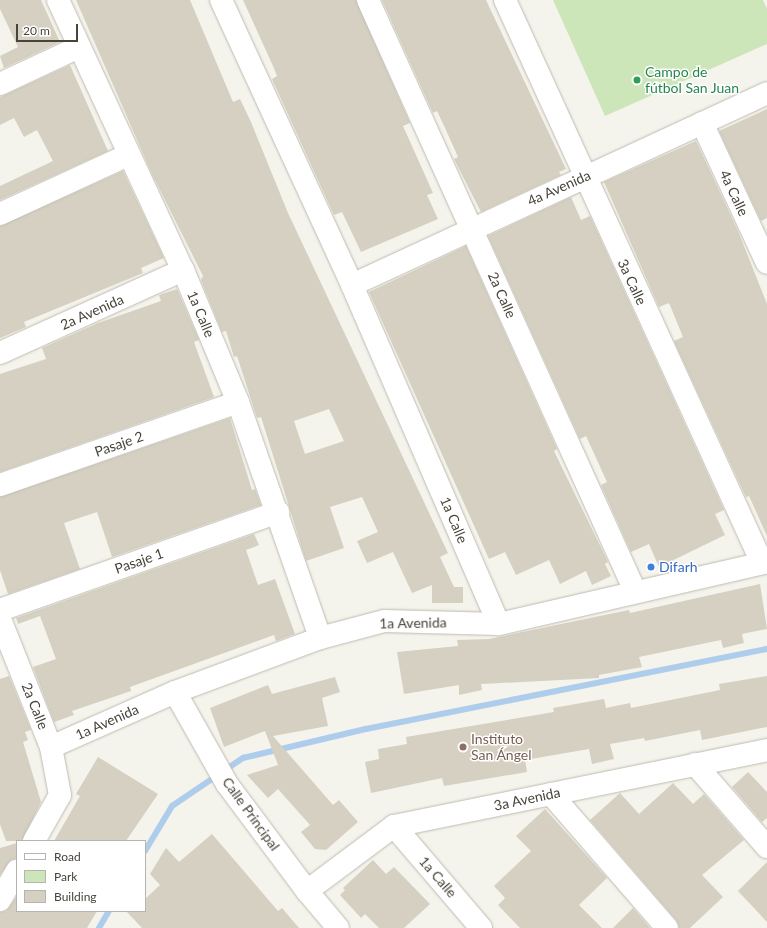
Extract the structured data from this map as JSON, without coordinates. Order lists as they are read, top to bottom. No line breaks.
{"streets":{"street":["4a Avenida","4a Calle","3a Calle","2a Calle","2a Avenida","1a Calle","Pasaje 2","Pasaje 1","1a Avenida","3a Avenida","Calle Principal"]},"crossings":[["4a Avenida","4a Calle"],["4a Avenida","3a Calle"],["4a Avenida","2a Calle"],["4a Avenida","1a Calle"],["3a Calle","1a Avenida"],["2a Calle","1a Avenida"],["2a Avenida","1a Calle"],["1a Calle","Pasaje 2"],["1a Calle","Pasaje 1"],["1a Calle","1a Avenida"],["1a Calle","3a Avenida"],["1a Avenida","Calle Principal"],["3a Avenida","Calle Principal"]],"places":["Campo de fútbol San Juan","Difarh","Instituto San Ángel"],"legend":["Road","Park","Building"],"scale_bar":"20 m"}
